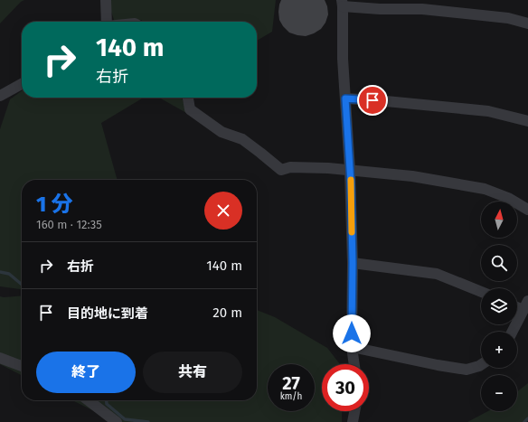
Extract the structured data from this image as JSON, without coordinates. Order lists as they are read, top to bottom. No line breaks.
{"north":"top","page":{"turn":["140 m","右折"],"heading":["1 分","160 m · 12:35"],"map_buttons":["+","−"],"list":[{"name":"右折","value":"140 m"},{"name":"目的地に到着","value":"20 m"}],"buttons":["終了","共有"],"speed":"27 km/h","limit":"30"}}
